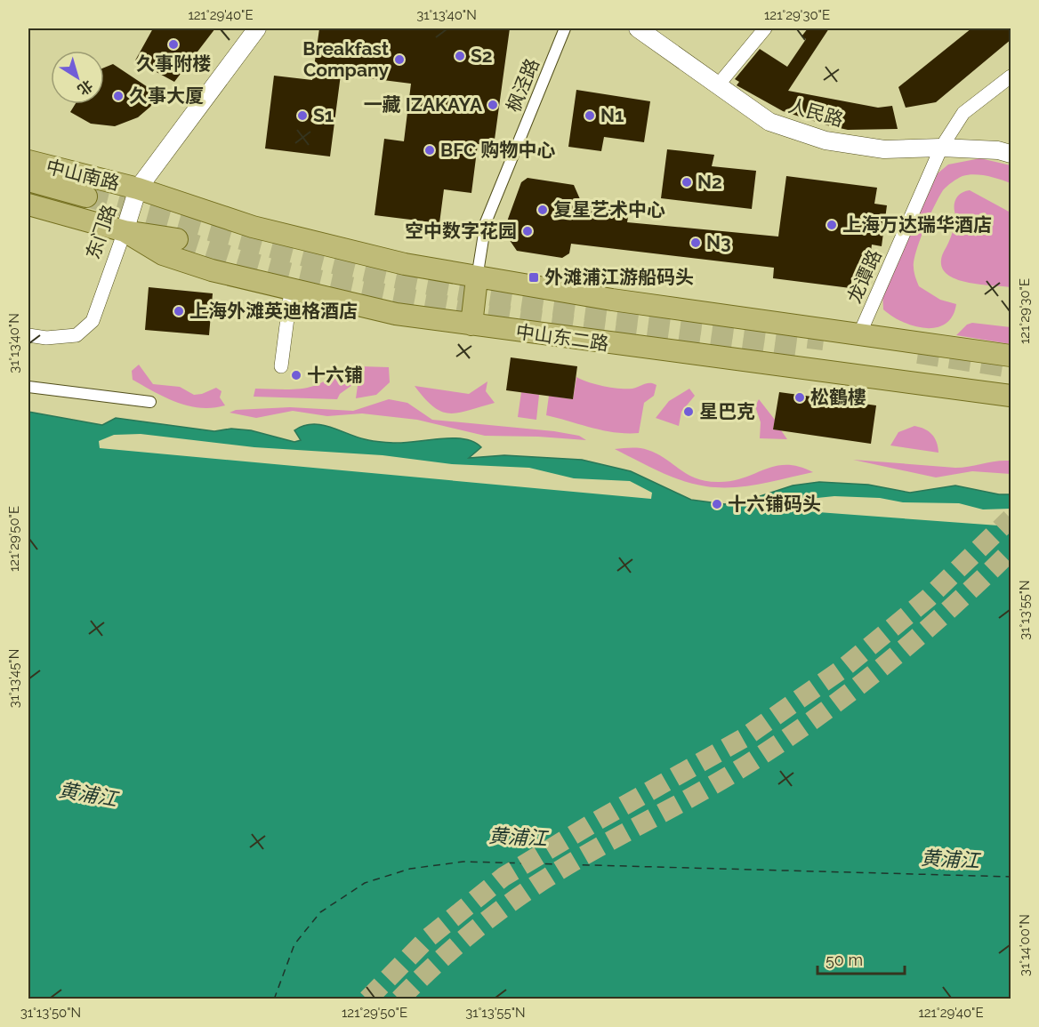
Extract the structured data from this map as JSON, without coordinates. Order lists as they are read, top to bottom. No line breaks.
{"streets":{"main road":["中山南路","中山东二路"],"street":["枫泾路","人民路","东门路","龙谭路"]},"crossings":[["人民路","龙谭路"],["中山南路","东门路"],["东门路","中山东二路"]],"water":["黄浦江"],"places":{"other":["久事附楼","S2","Breakfast Company","久事大厦","一藏 IZAKAYA","S1","N1","BFC 购物中心","N2","复星艺术中心","上海万达瑞华酒店","空中数字花园","N3","上海外滩英迪格酒店","十六铺","松鶴樓","星巴克","十六铺码头"],"transit":["外滩浦江游船码头"]},"scale_bar":"50 m","north":"bottom right","coordinates":["121°29'40\"E","31°13'40\"N","121°29'30\"E","121°29'50\"E","31°13'55\"N","31°13'45\"N","31°14'00\"N","31°13'50\"N"]}
